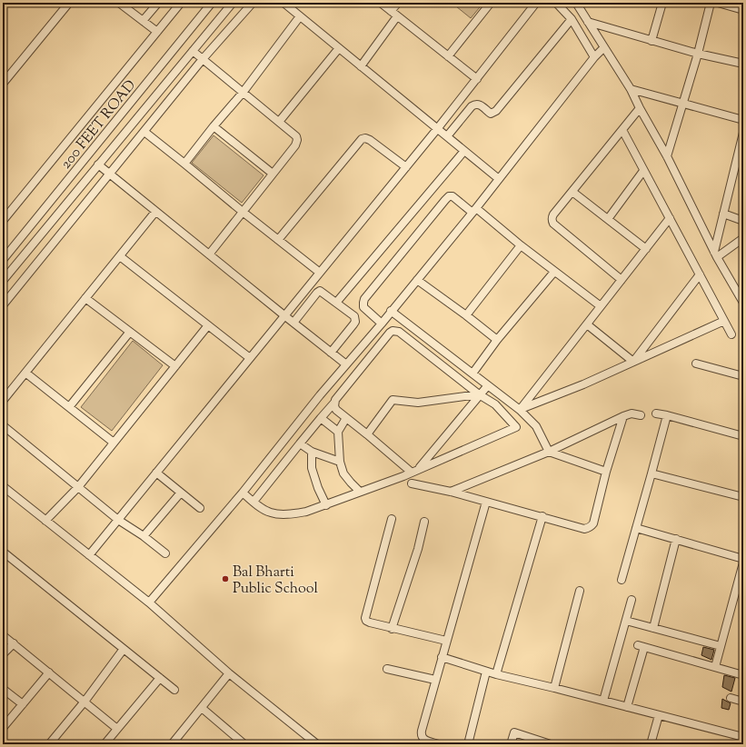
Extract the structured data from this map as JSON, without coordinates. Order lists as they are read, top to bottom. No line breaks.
{"streets":{"street":["200 FEET ROAD"]},"places":["Bal Bharti Public School"]}
